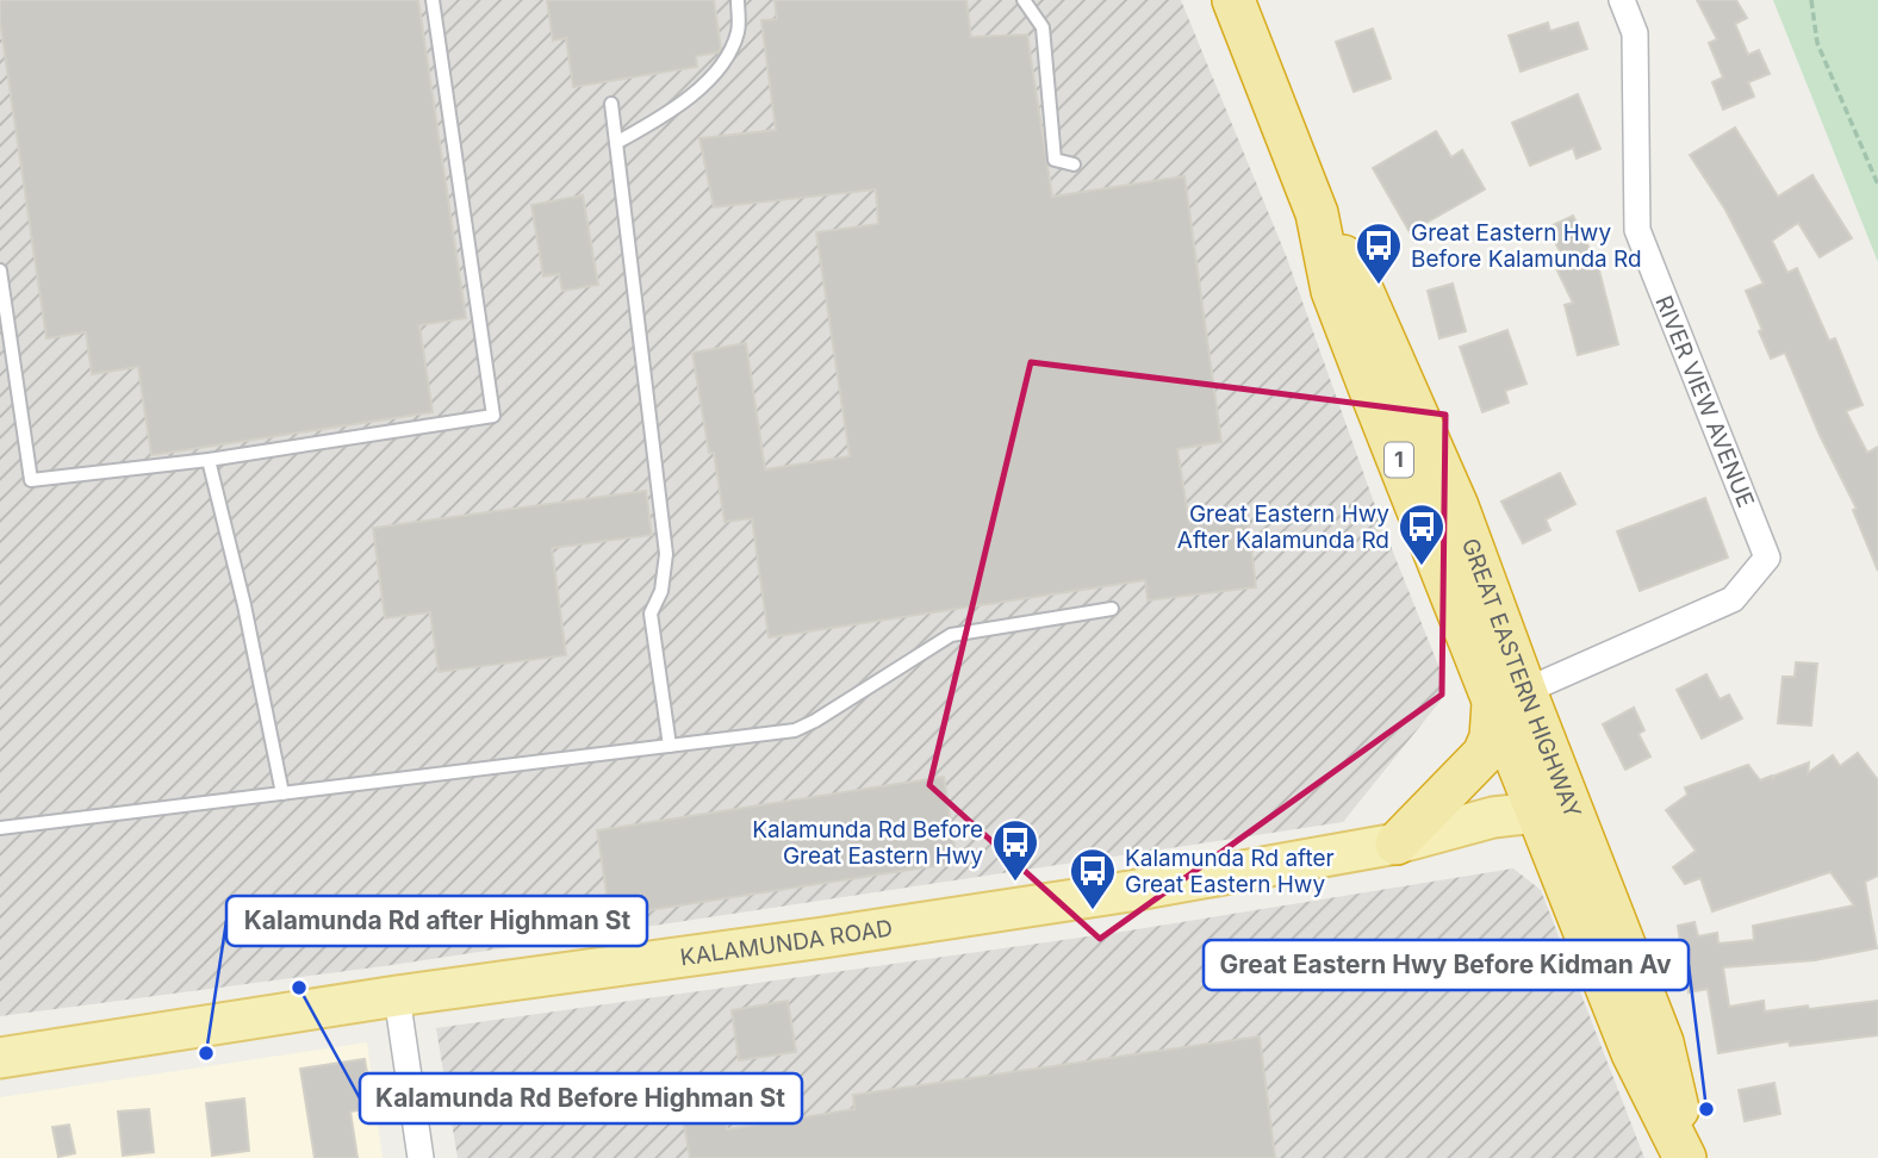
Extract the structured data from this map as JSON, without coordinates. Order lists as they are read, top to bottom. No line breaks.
{"streets":{"highway":["1","GREAT EASTERN HIGHWAY"],"main road":["KALAMUNDA ROAD"],"street":["RIVER VIEW AVENUE"]},"crossings":[["RIVER VIEW AVENUE","GREAT EASTERN HIGHWAY"],["GREAT EASTERN HIGHWAY","KALAMUNDA ROAD"]],"places":{"bus stop":["Great Eastern Hwy Before Kalamunda Rd","Great Eastern Hwy After Kalamunda Rd","Kalamunda Rd Before Great Eastern Hwy","Kalamunda Rd after Great Eastern Hwy"],"other":["Kalamunda Rd Before Highman St","Kalamunda Rd after Highman St","Great Eastern Hwy Before Kidman Av"]}}
